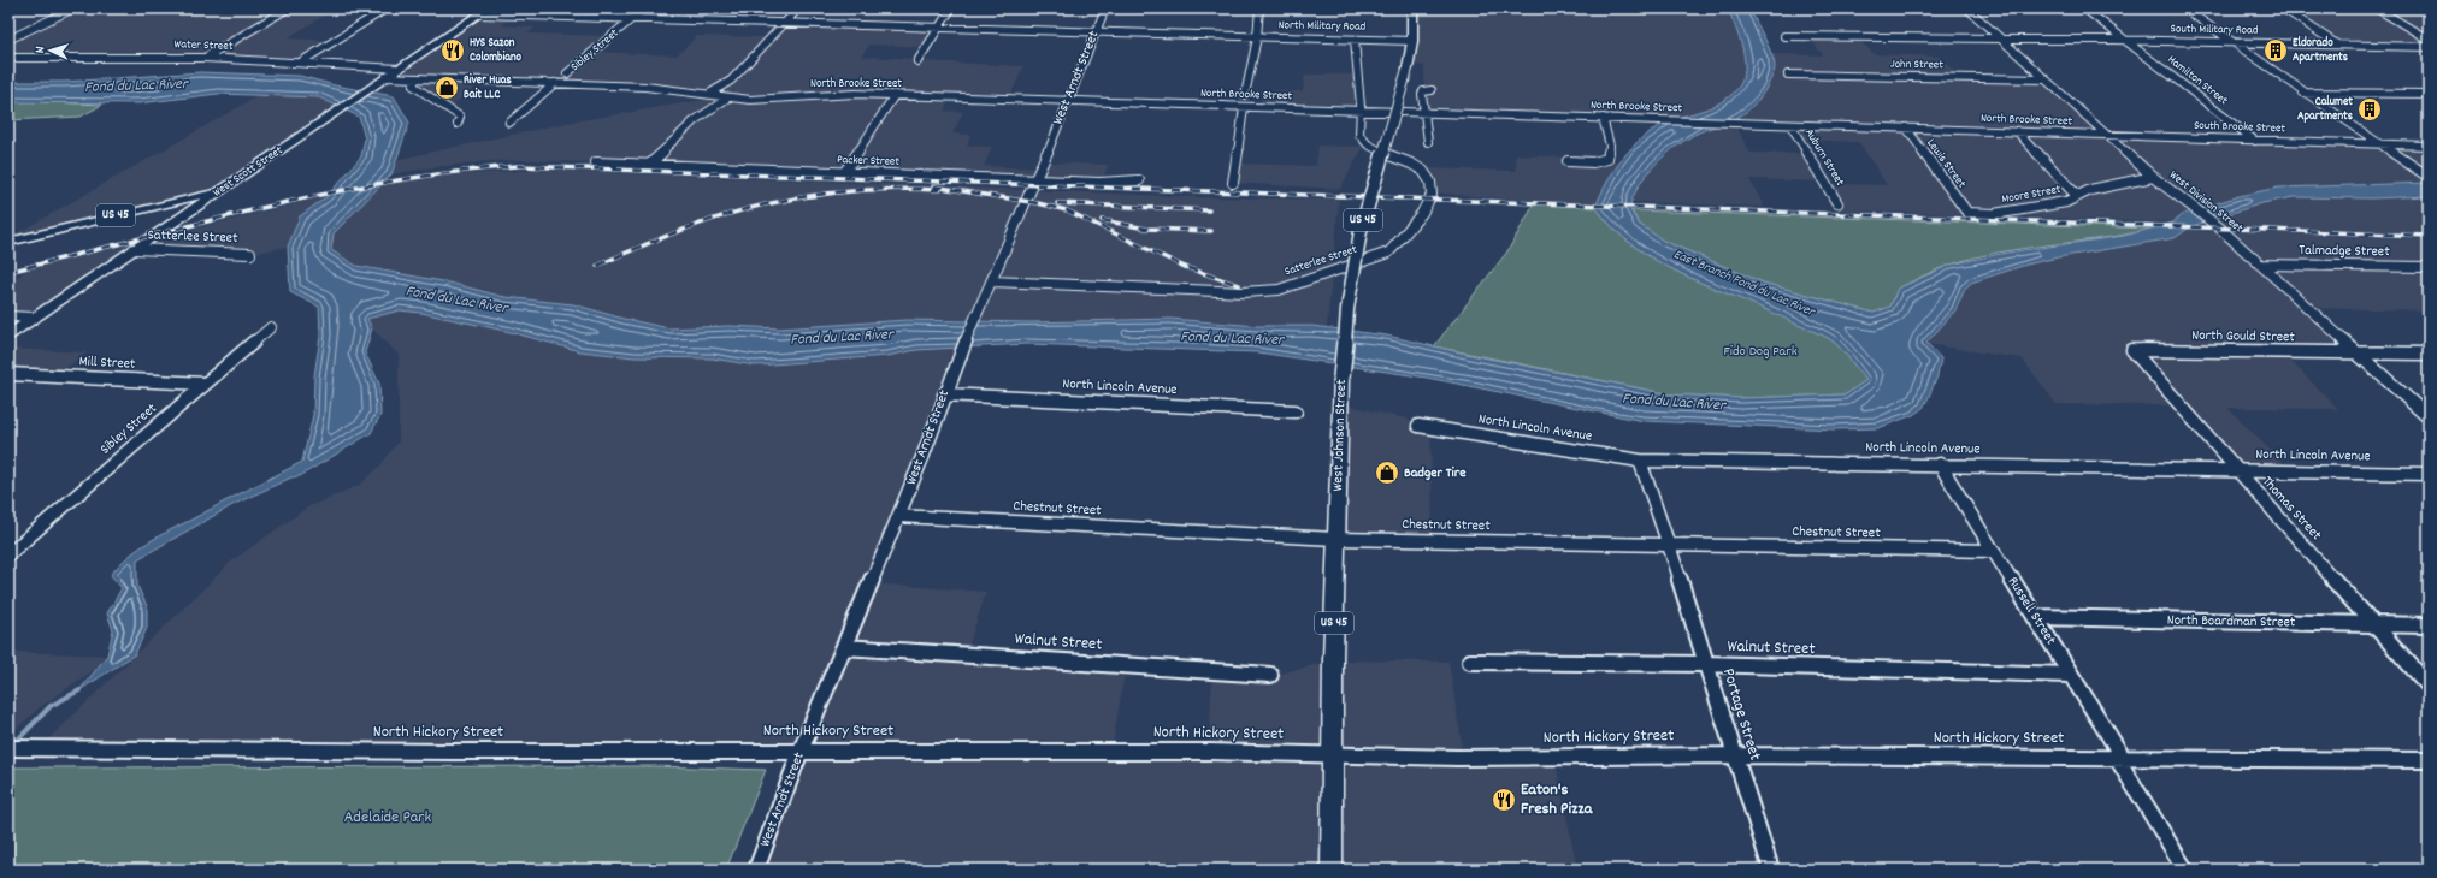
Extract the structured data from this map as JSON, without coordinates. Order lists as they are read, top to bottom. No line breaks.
{"streets":{"main road":["West Scott Street","US 45","West Johnson Street"],"street":["North Military Road","South Military Road","Water Street","Sibley Street","John Street","West Arndt Street","Hamilton Street","North Brooke Street","South Brooke Street","Auburn Street","Packer Street","Lewis Street","Moore Street","West Division Street","Satterlee Street","Talmadge Street","North Gould Street","Mill Street","North Lincoln Avenue","Chestnut Street","Thomas Street","Russell Street","North Boardman Street","Walnut Street","Portage Street","North Hickory Street"]},"crossings":[["North Military Road","Sibley Street"],["North Military Road","West Arndt Street"],["North Military Road","West Scott Street"],["North Military Road","Satterlee Street"],["North Military Road","West Johnson Street"],["South Military Road","Hamilton Street"],["South Military Road","West Division Street"],["Water Street","West Scott Street"],["Sibley Street","Mill Street"],["John Street","West Division Street"],["West Arndt Street","North Brooke Street"],["West Arndt Street","Packer Street"],["West Arndt Street","Satterlee Street"],["West Arndt Street","North Lincoln Avenue"],["West Arndt Street","Chestnut Street"],["West Arndt Street","Walnut Street"],["West Arndt Street","North Hickory Street"],["Hamilton Street","South Brooke Street"],["North Brooke Street","South Brooke Street"],["North Brooke Street","Auburn Street"],["North Brooke Street","Lewis Street"],["North Brooke Street","West Scott Street"],["North Brooke Street","West Division Street"],["North Brooke Street","Satterlee Street"],["South Brooke Street","West Division Street"],["Lewis Street","Moore Street"],["West Scott Street","US 45"],["West Scott Street","Satterlee Street"],["Moore Street","West Division Street"],["West Division Street","Talmadge Street"],["West Division Street","North Gould Street"],["North Gould Street","Thomas Street"],["North Lincoln Avenue","Thomas Street"],["North Lincoln Avenue","Russell Street"],["North Lincoln Avenue","Portage Street"],["West Johnson Street","Chestnut Street"],["West Johnson Street","North Hickory Street"],["Chestnut Street","Russell Street"],["Chestnut Street","Portage Street"],["Thomas Street","North Boardman Street"],["Russell Street","North Boardman Street"],["Russell Street","Walnut Street"],["Russell Street","North Hickory Street"],["Walnut Street","Portage Street"],["Portage Street","North Hickory Street"]],"water":["Fond du Lac River","East Branch Fond du Lac River"],"parks":["Fido Dog Park","Adelaide Park"],"places":{"restaurant":["HYS Sazon Colombiano","Eaton's Fresh Pizza"],"building":["Eldorado Apartments","Calumet Apartments"],"shop":["River Huas Bait LLC","Badger Tire"]},"north":"left"}
